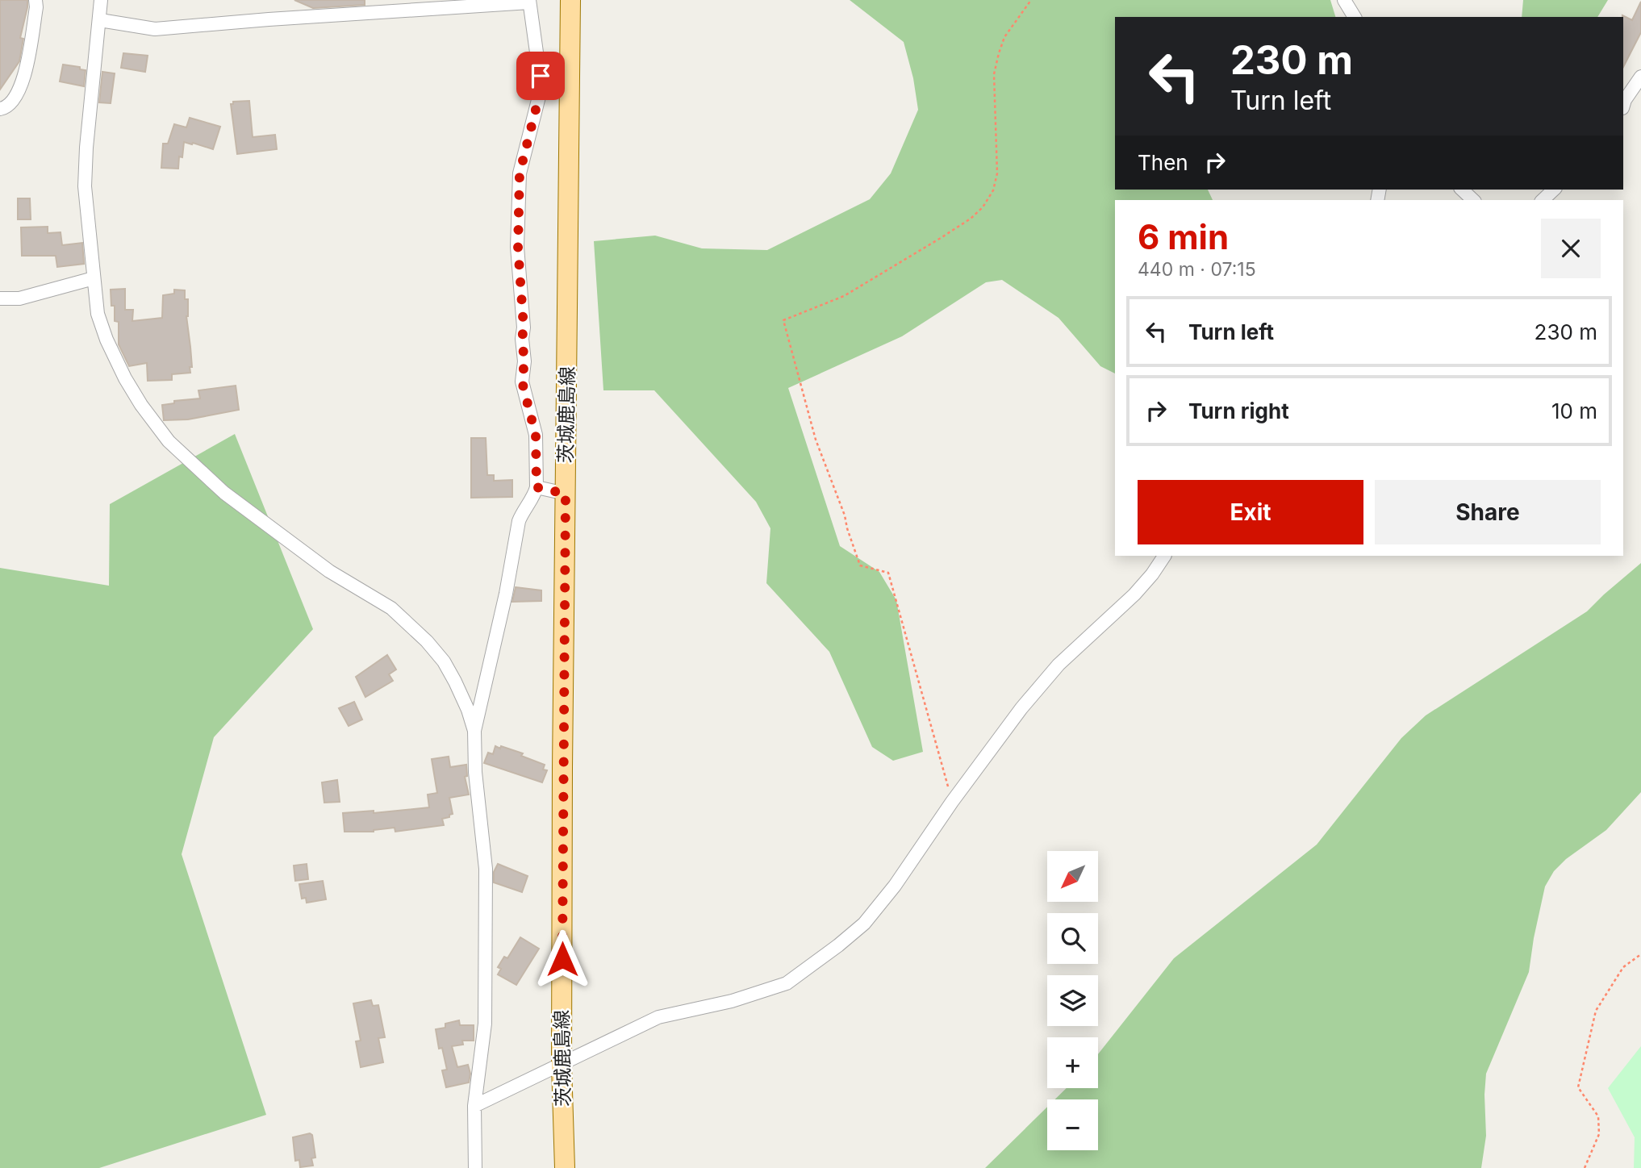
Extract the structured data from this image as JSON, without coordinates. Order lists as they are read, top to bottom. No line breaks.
{"streets":{"main road":["茨城鹿島線"]},"north":"bottom left","page":{"turn":["230 m","Turn left"],"then":"Then","heading":["6 min","440 m · 07:15"],"list":[{"name":"Turn left","value":"230 m"},{"name":"Turn right","value":"10 m"}],"buttons":["Exit","Share"],"map_buttons":["+","−"]}}
